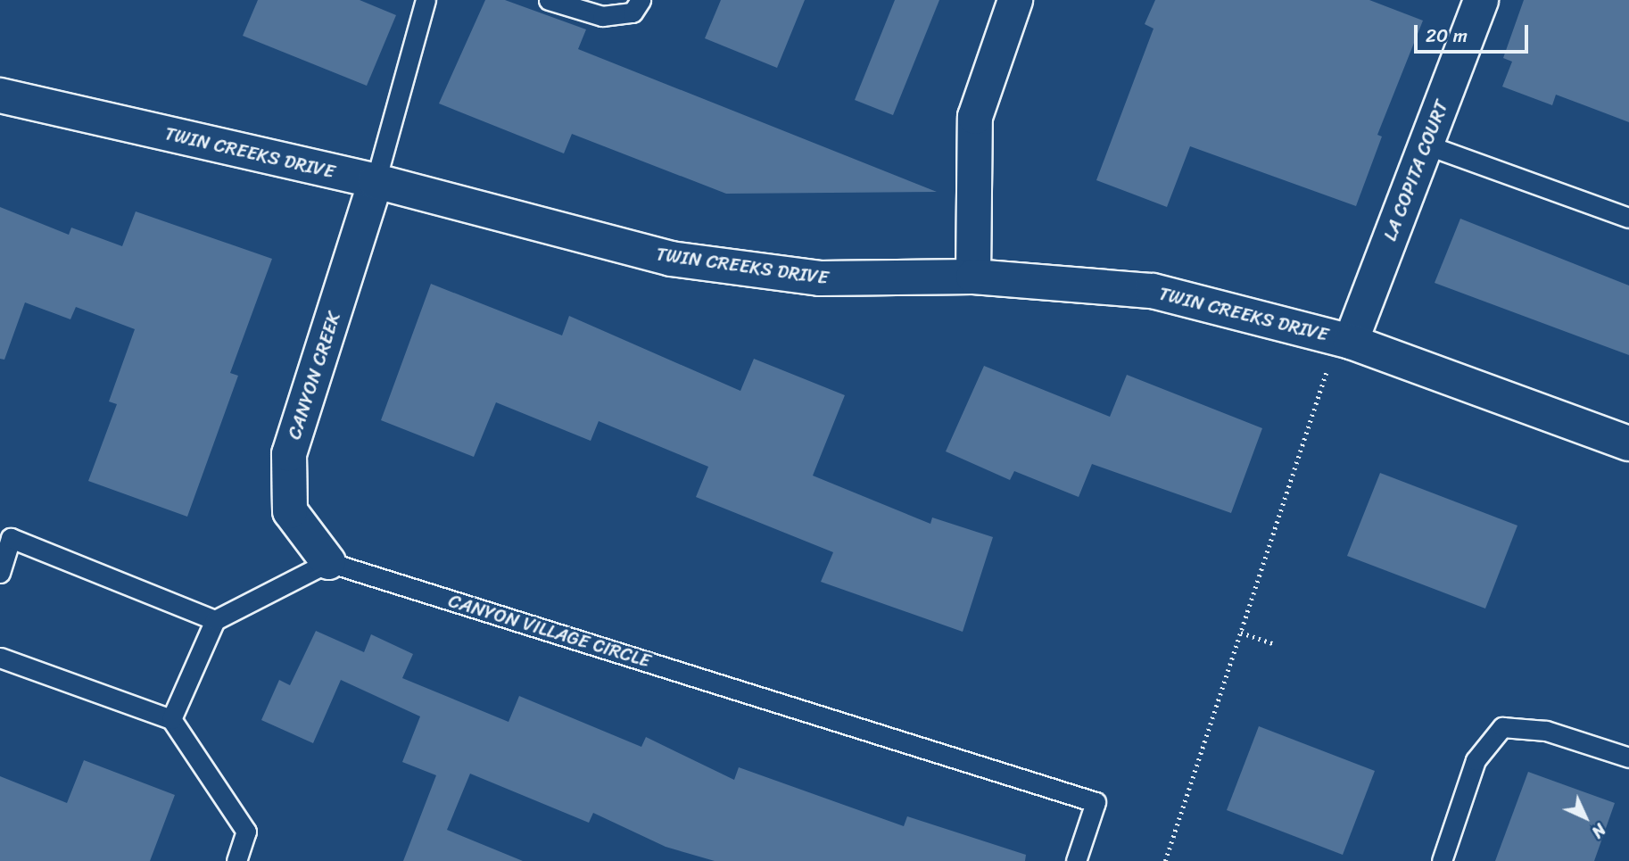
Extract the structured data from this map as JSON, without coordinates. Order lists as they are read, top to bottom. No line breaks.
{"streets":{"street":["TWIN CREEKS DRIVE","LA COPITA COURT","CANYON CREEK"],"lane":["CANYON VILLAGE CIRCLE"]},"crossings":[["TWIN CREEKS DRIVE","LA COPITA COURT"],["TWIN CREEKS DRIVE","CANYON CREEK"],["CANYON CREEK","CANYON VILLAGE CIRCLE"]],"scale_bar":"20 m","north":"bottom right"}
